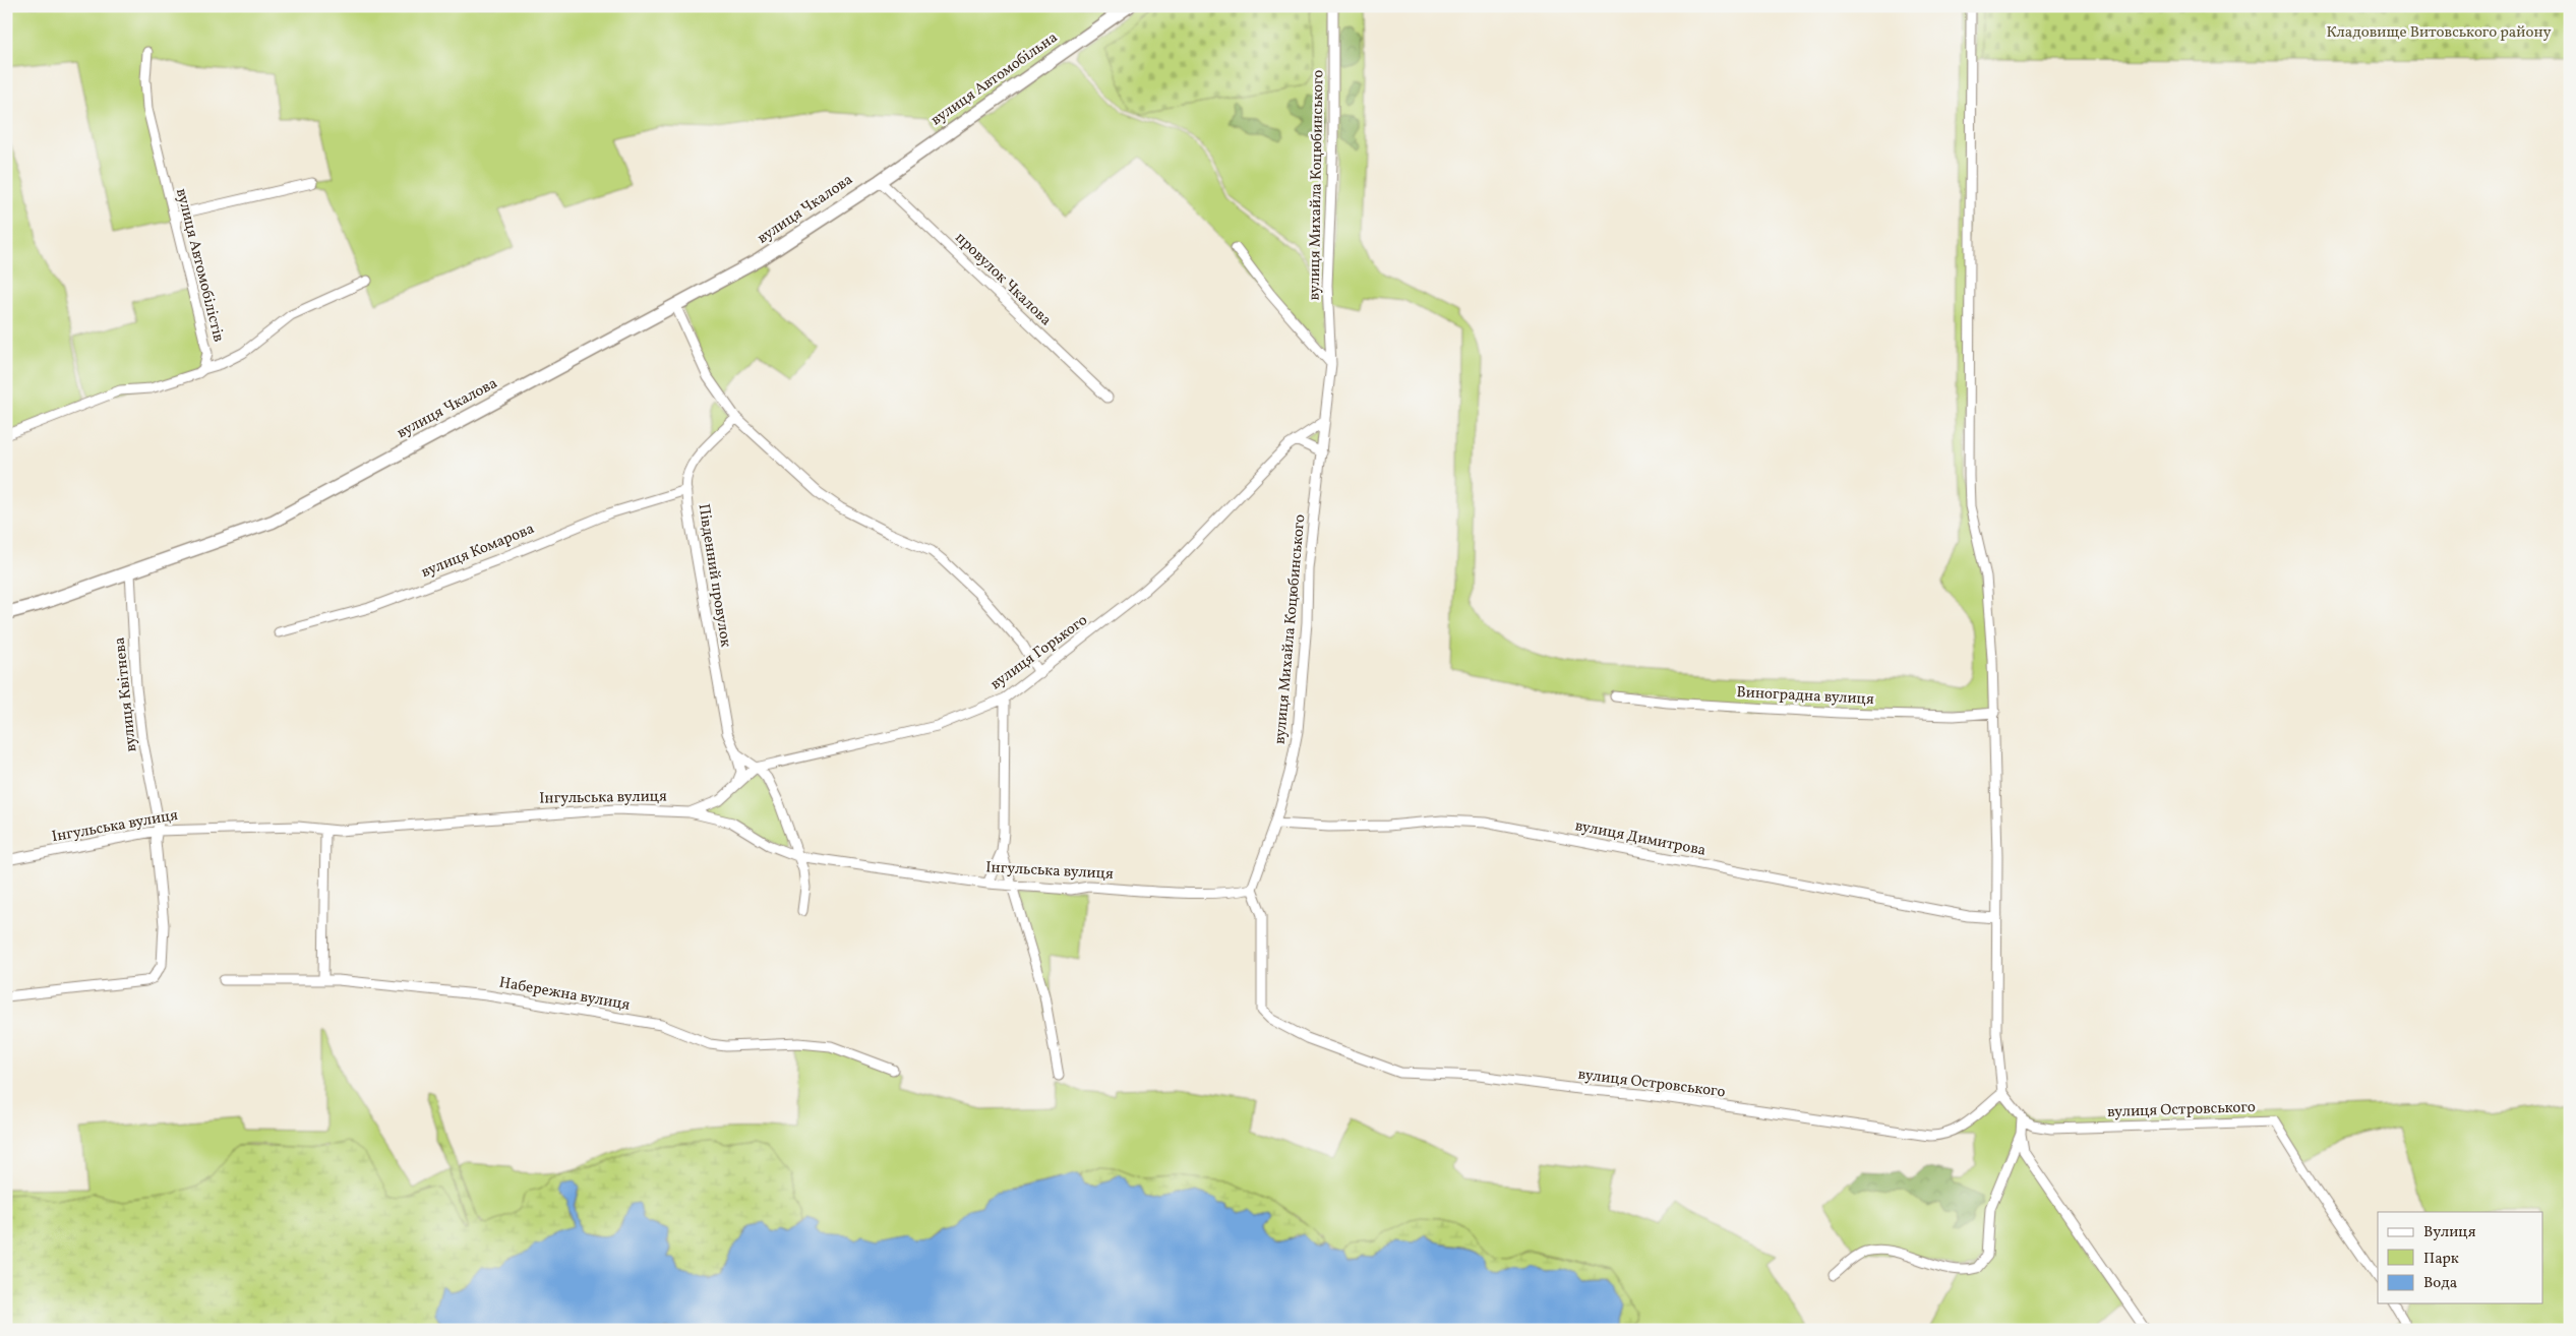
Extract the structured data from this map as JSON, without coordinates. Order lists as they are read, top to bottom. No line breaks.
{"streets":{"street":["вулиця Автомобільна","вулиця Михайла Коцюбинського","вулиця Чкалова","вулиця Автомобілістів","провулок Чкалова","вулиця Комарова","Південний провулок","вулиця Горького","вулиця Квітнева","Виноградна вулиця","Інгульська вулиця","вулиця Димитрова","Набережна вулиця","вулиця Островського"]},"crossings":[["вулиця Автомобільна","вулиця Чкалова"],["вулиця Автомобільна","провулок Чкалова"],["вулиця Михайла Коцюбинського","вулиця Горького"],["вулиця Михайла Коцюбинського","Інгульська вулиця"],["вулиця Михайла Коцюбинського","вулиця Димитрова"],["вулиця Михайла Коцюбинського","вулиця Островського"],["вулиця Чкалова","провулок Чкалова"],["вулиця Чкалова","вулиця Квітнева"],["вулиця Комарова","Південний провулок"],["Південний провулок","вулиця Горького"],["вулиця Горького","Інгульська вулиця"],["вулиця Квітнева","Інгульська вулиця"],["Інгульська вулиця","вулиця Островського"]],"parks":["Кладовище Витовського району"],"legend":["Вулиця","Парк","Вода"]}
